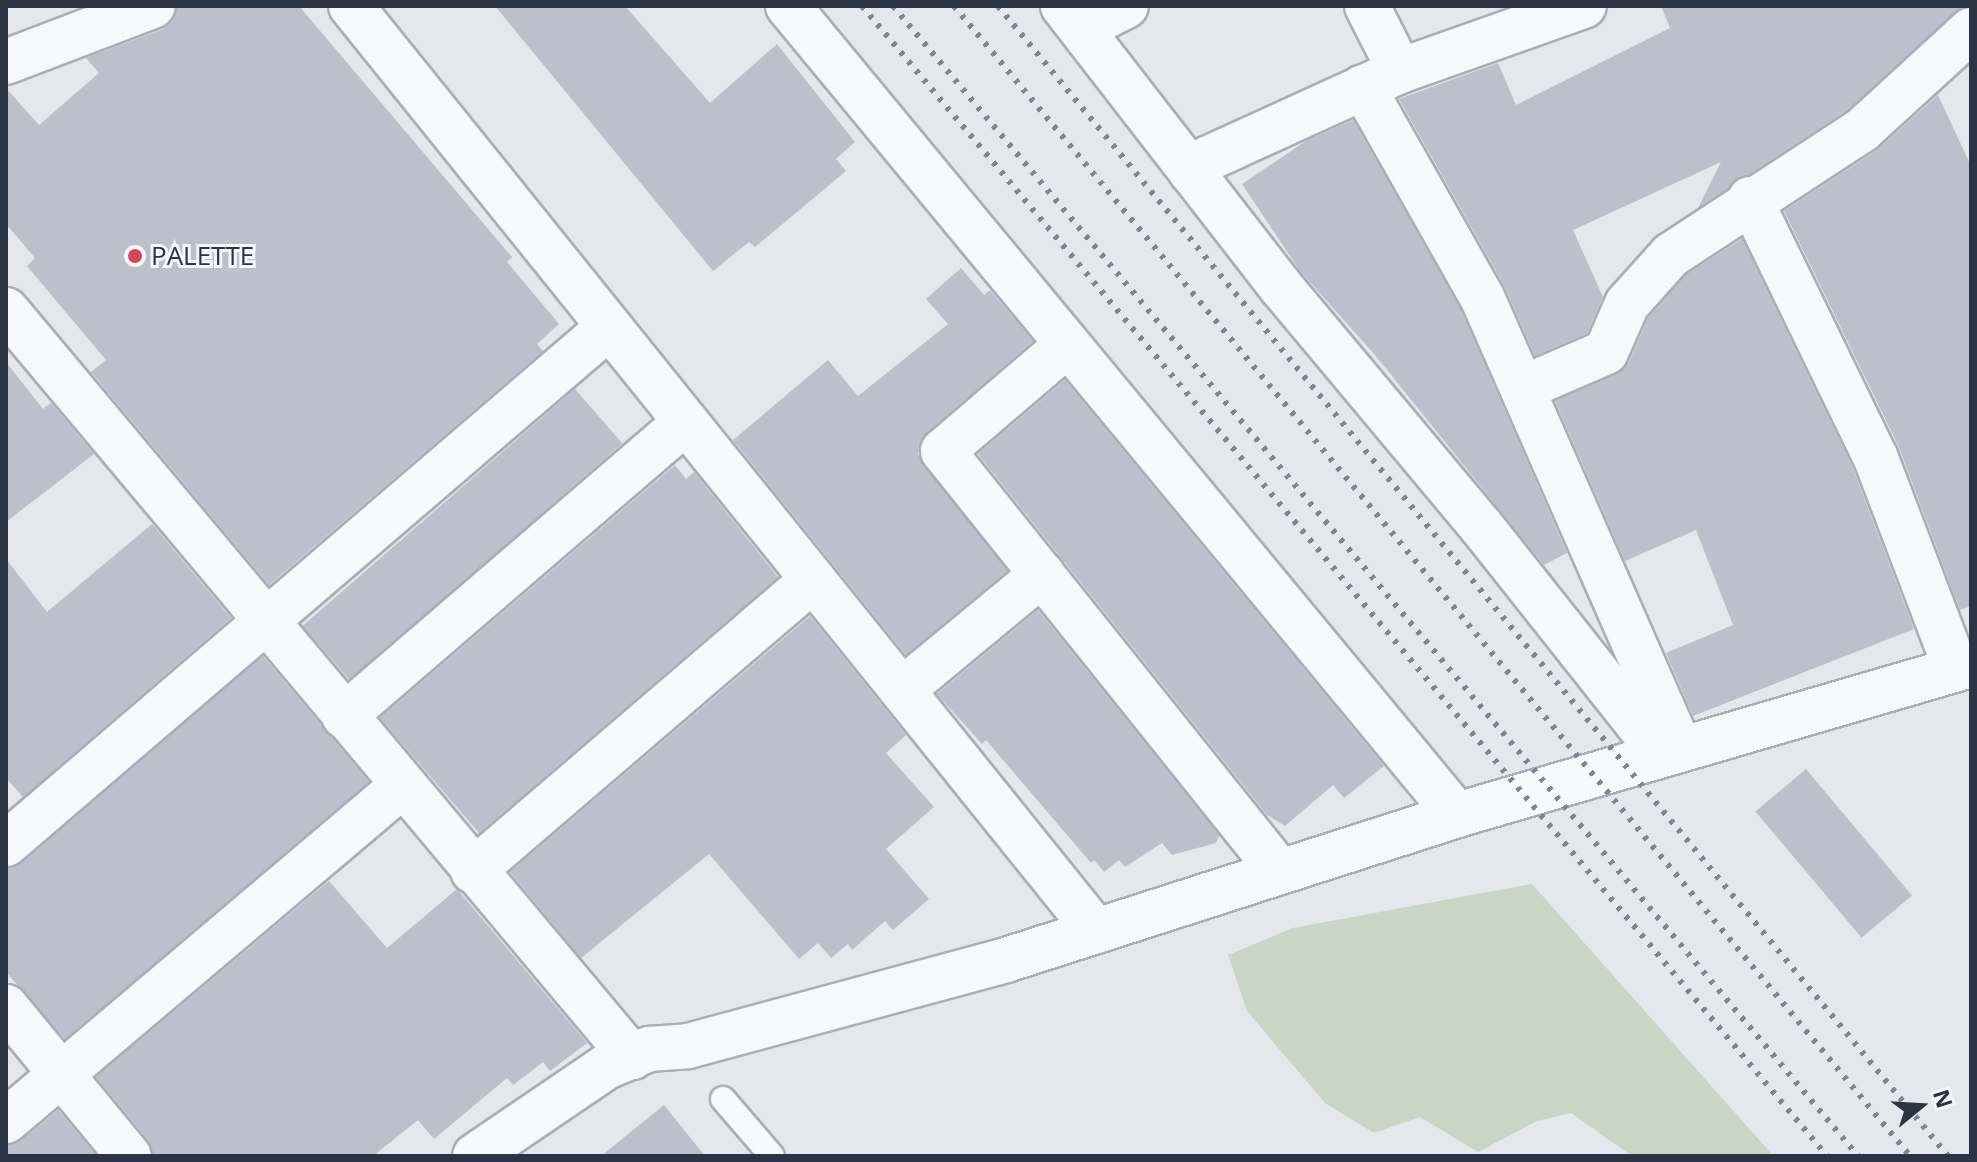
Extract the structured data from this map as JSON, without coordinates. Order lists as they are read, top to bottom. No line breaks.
{"places":["PALETTE"],"north":"right"}
